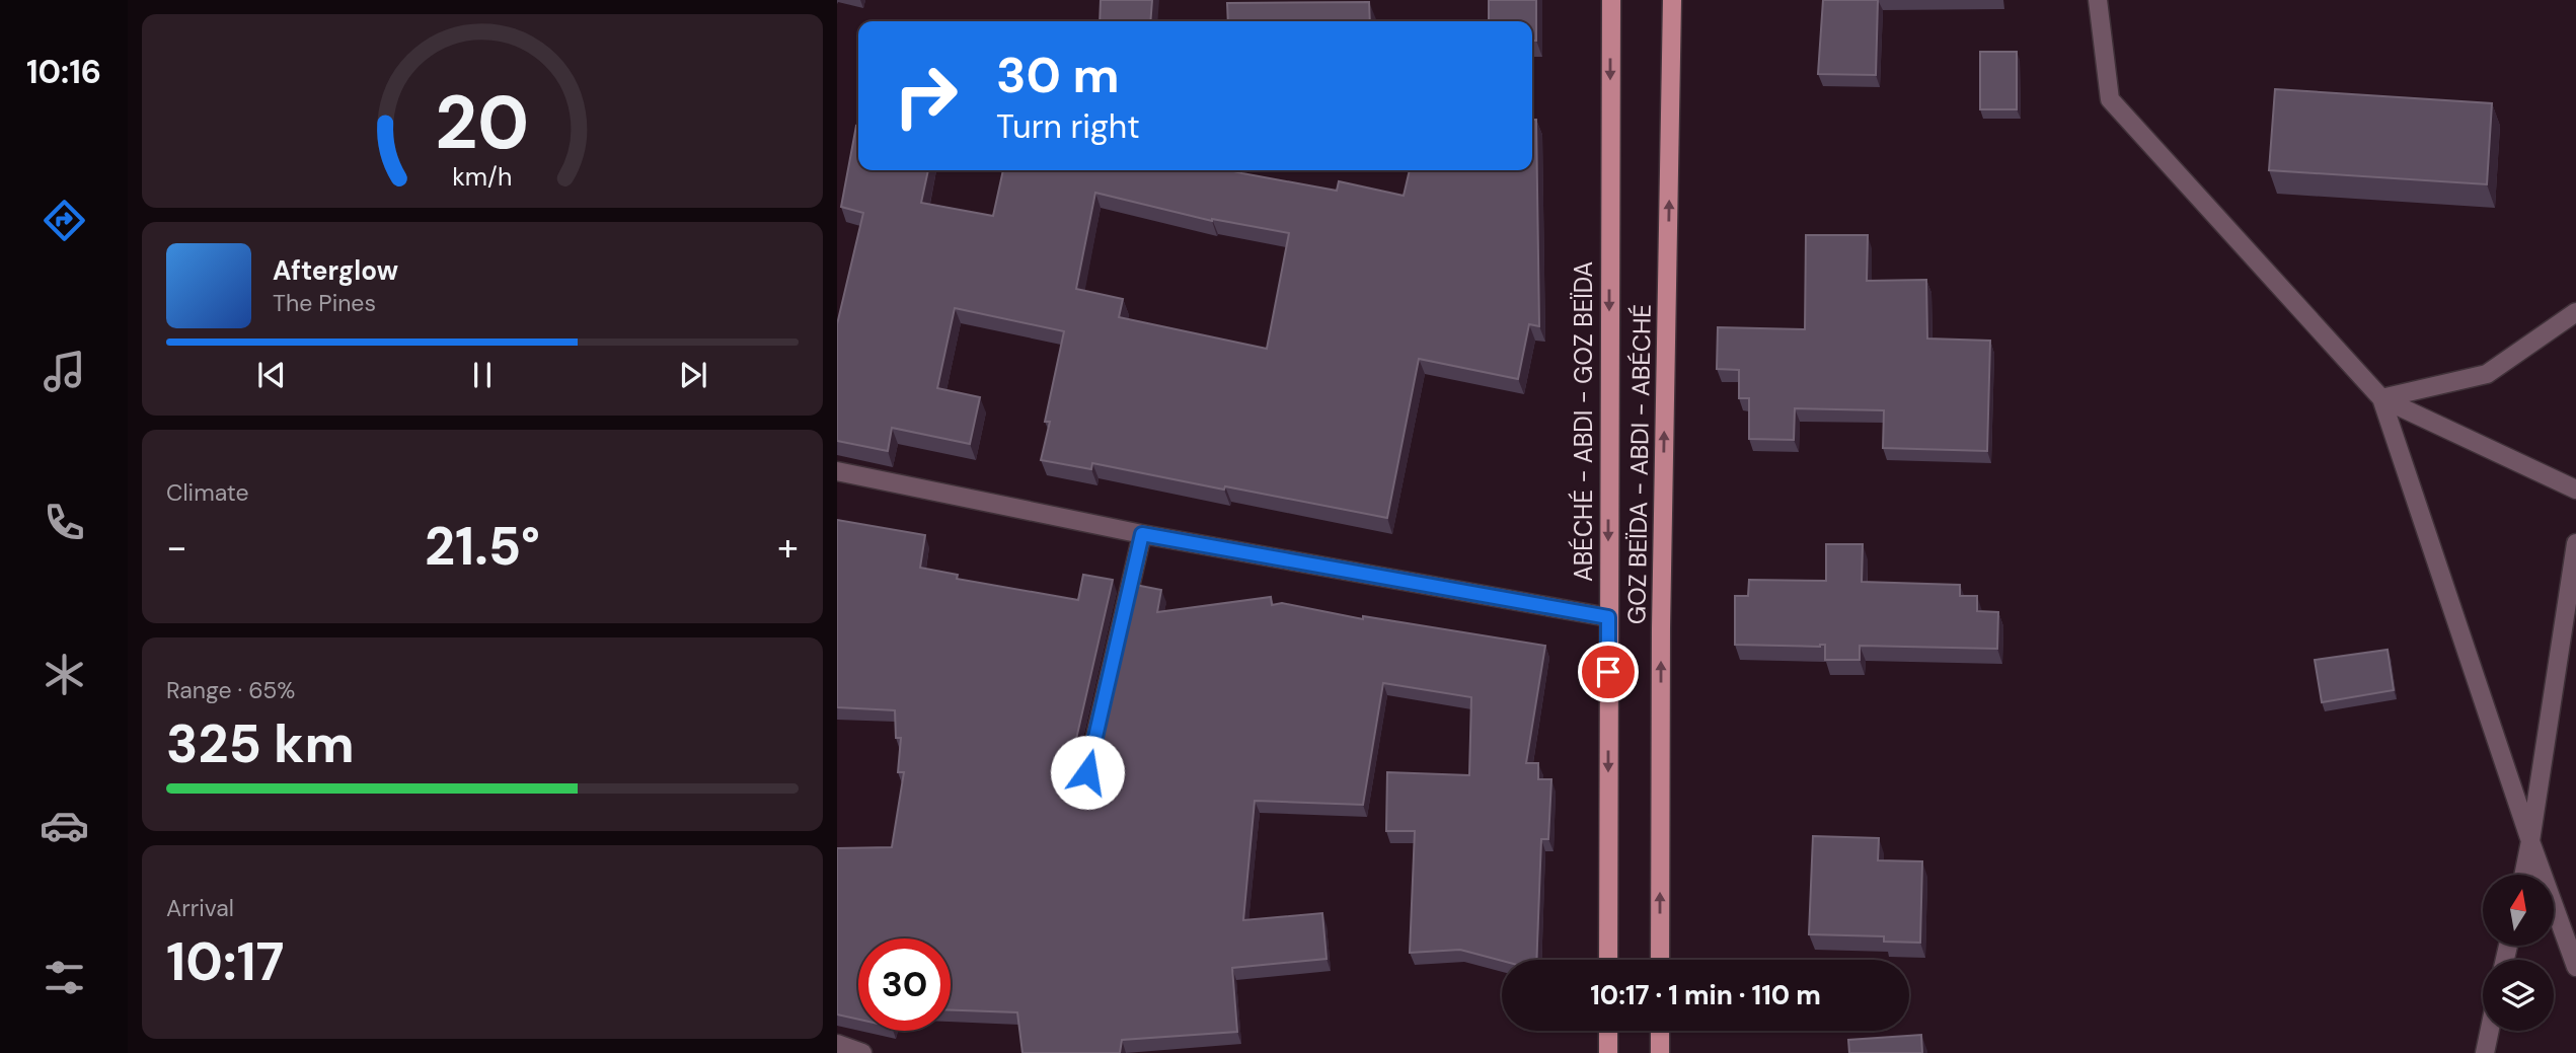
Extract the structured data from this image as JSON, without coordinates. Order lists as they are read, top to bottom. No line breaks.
{"streets":{"main road":["ABÉCHÉ - ABDI - GOZ BEÏDA","GOZ BEÏDA - ABDI - ABÉCHÉ"]},"one_way":["ABÉCHÉ - ABDI - GOZ BEÏDA","GOZ BEÏDA - ABDI - ABÉCHÉ"],"north":"top","page":{"tabs":"10:16","turn":["30 m","Turn right"],"song":["Afterglow","The Pines"],"tile":["Climate",["Range · 65%","325 km"],["Arrival","10:17"]],"heat":["−","21.5°","+"],"limit":"30","trip":"10:17 · 1 min · 110 m","gauge":["20","km/h"]}}
